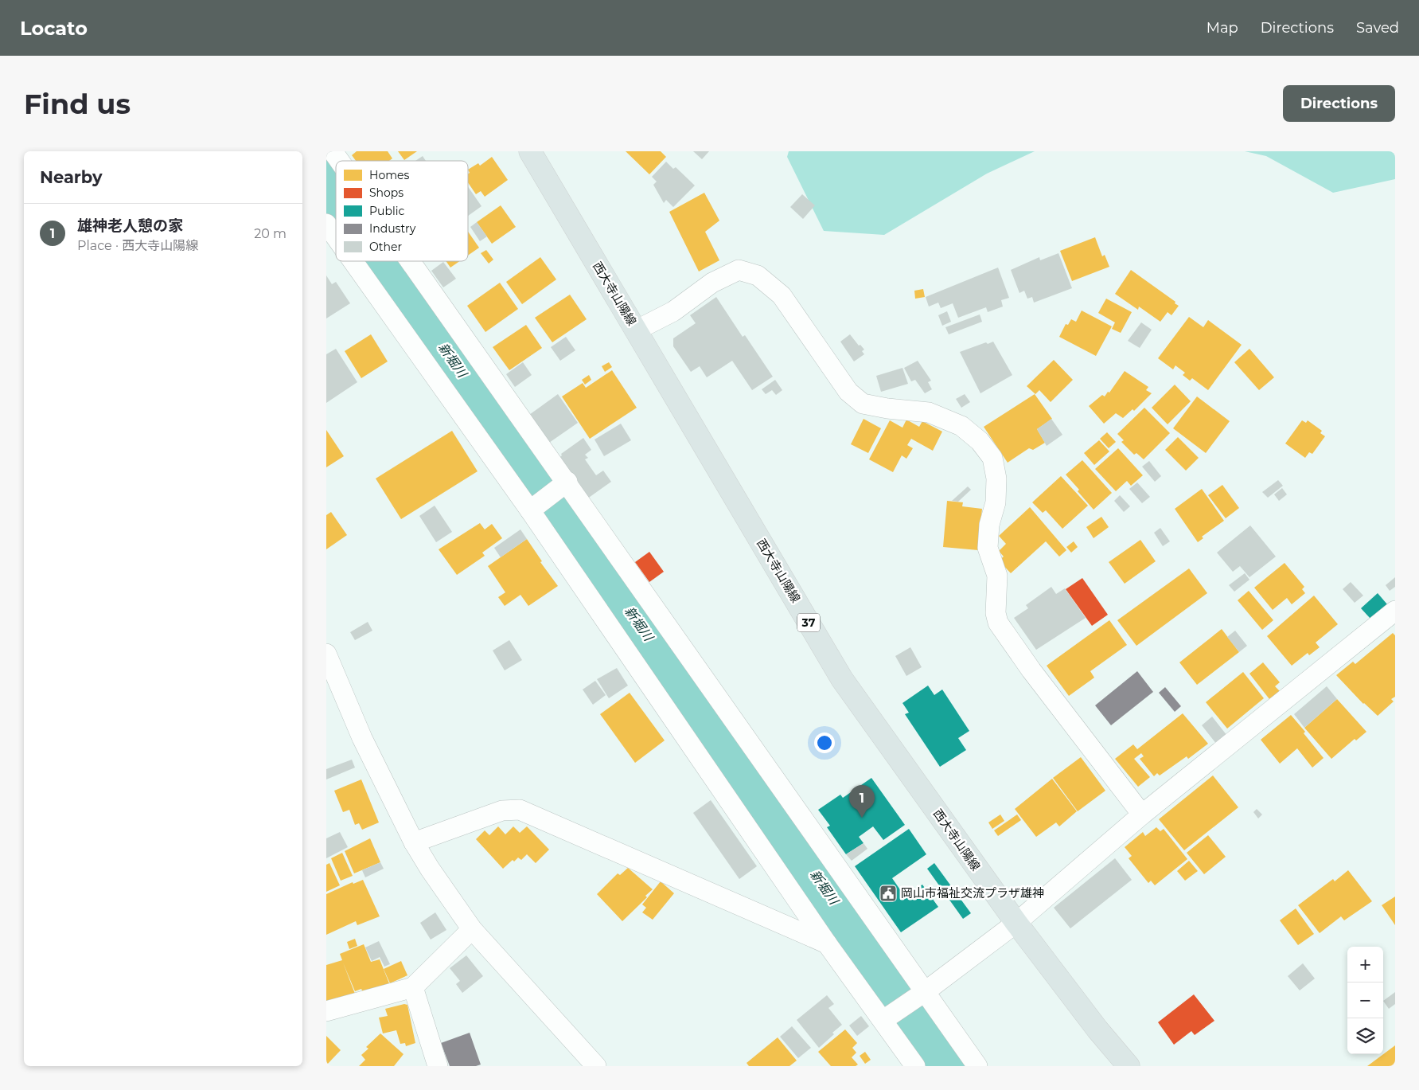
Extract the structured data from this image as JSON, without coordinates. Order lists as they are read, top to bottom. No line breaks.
{"streets":{"main road":["西大寺山陽線","37"]},"water":["新堀川"],"places":{"public building":["岡山市福祉交流プラザ雄神"]},"legend":["Homes","Shops","Public","Industry","Other"],"page":{"header":"Locato","nav":["Map","Directions","Saved"],"buttons":"Directions","title":"Find us","heading":"Nearby","list":[{"mark":"1","name":"雄神老人憩の家","note":"Place · 西大寺山陽線","value":"20 m"}],"pins":"1","map_buttons":["+","−"]}}
